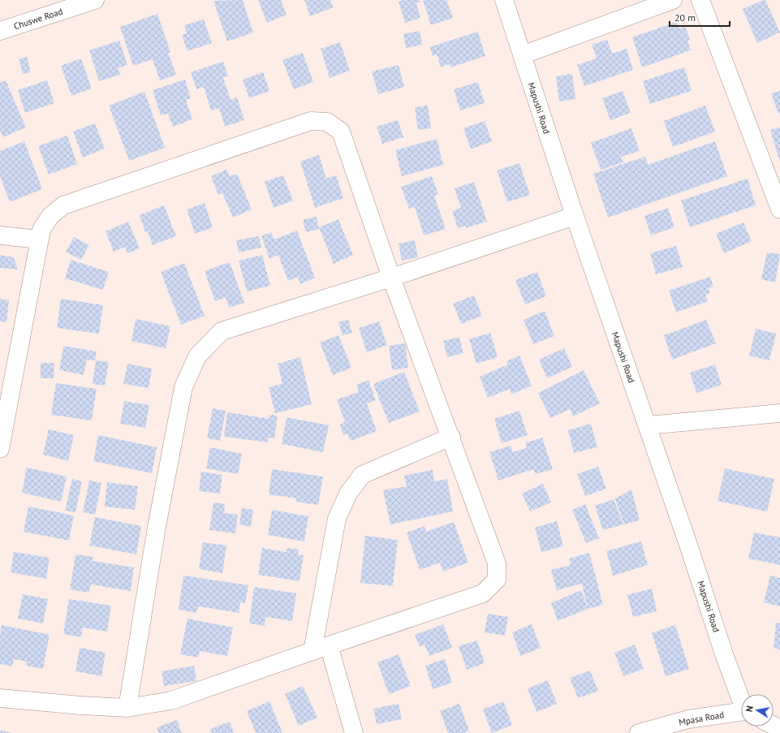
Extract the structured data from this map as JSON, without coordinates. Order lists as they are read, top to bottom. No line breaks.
{"streets":{"street":["Chuswe Road","Mapushi Road","Mpasa Road"]},"scale_bar":"20 m","north":"left"}
